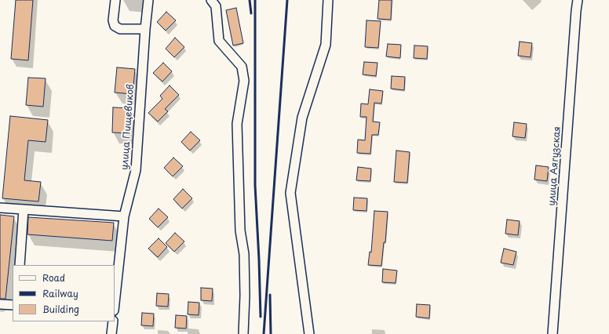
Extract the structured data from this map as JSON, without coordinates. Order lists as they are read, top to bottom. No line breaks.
{"streets":{"street":["улица Пищевиков","улица Аягузская"]},"legend":["Road","Railway","Building"]}
